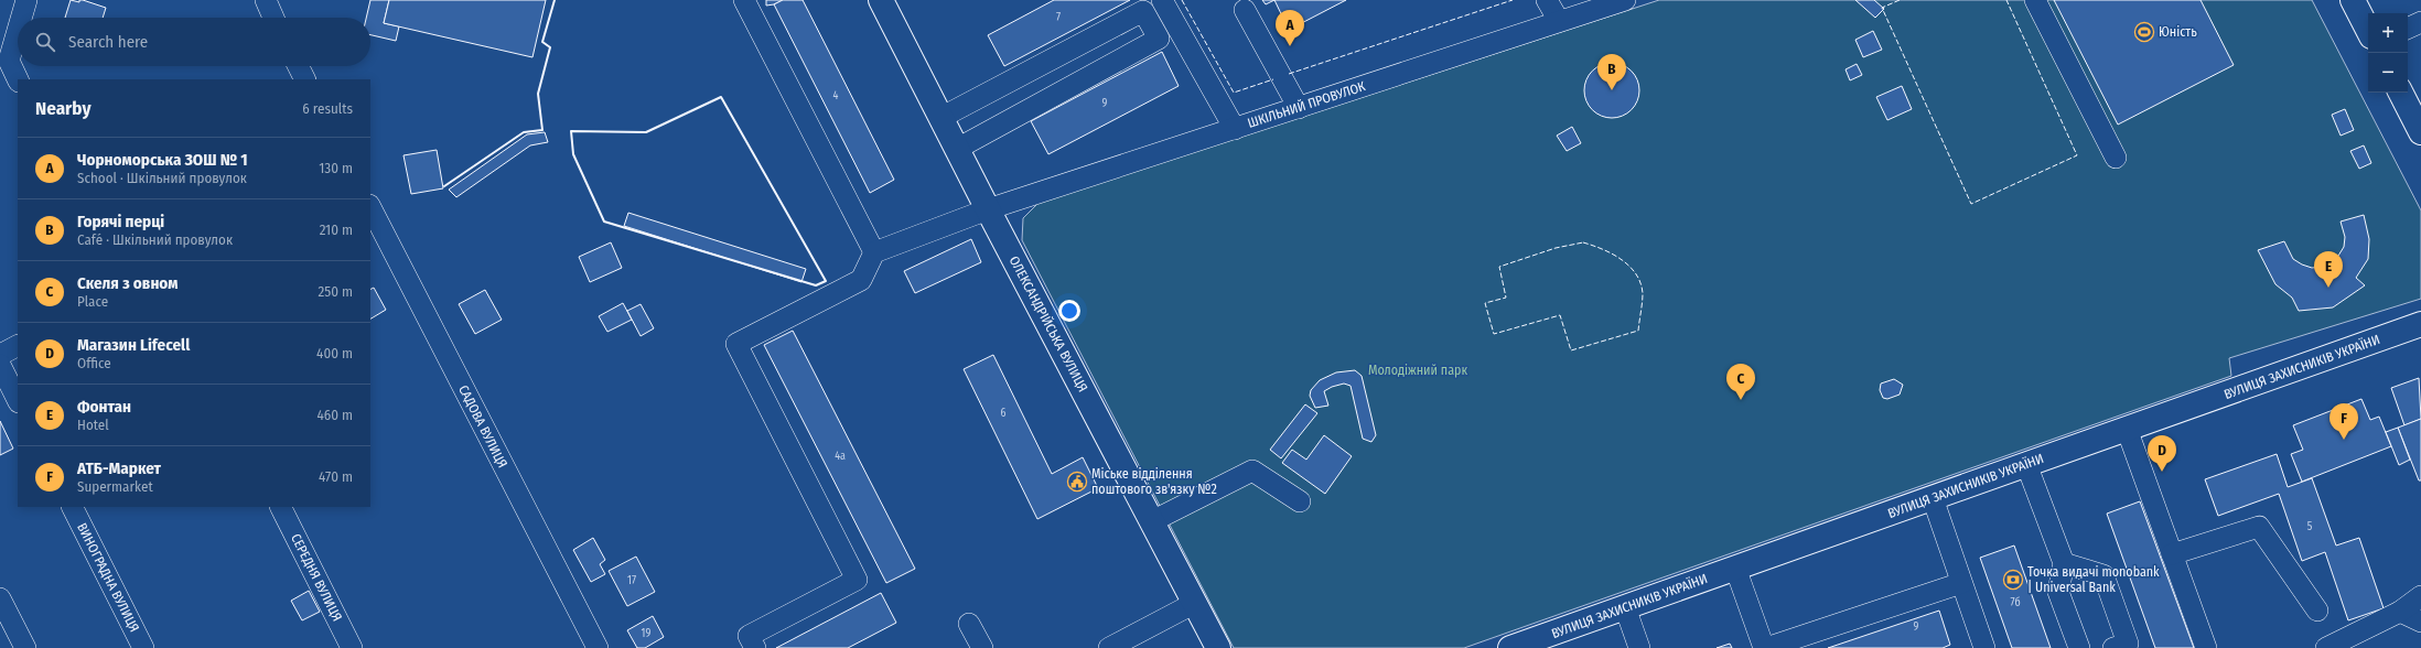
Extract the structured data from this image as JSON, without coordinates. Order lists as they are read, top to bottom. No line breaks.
{"streets":{"main road":["ОЛЕКСАНДРІЙСЬКА ВУЛИЦЯ","ВУЛИЦЯ ЗАХИСНИКІВ УКРАЇНИ"],"street":["ШКІЛЬНИЙ ПРОВУЛОК","САДОВА ВУЛИЦЯ","ВИНОГРАДНА ВУЛИЦЯ","СЕРЕДНЯ ВУЛИЦЯ"]},"crossings":[["ШКІЛЬНИЙ ПРОВУЛОК","ОЛЕКСАНДРІЙСЬКА ВУЛИЦЯ"]],"parks":["Молодіжний парк"],"places":{"sports":["Юність"],"public building":["Міське відділення поштового зв'язку №2"],"bank":["Точка видачі monobank | Universal Bank"]},"house_numbers":["7","4","9","6","4а","5","17","7б","9","19"],"page":{"pins":["A","B","E","C","F","D"],"map_buttons":["+","−"],"search":"Search here","heading":["Nearby","6 results"],"list":[{"mark":"A","name":"Чорноморська ЗОШ № 1","note":"School · Шкільний провулок","value":"130 m"},{"mark":"B","name":"Горячі перці","note":"Café · Шкільний провулок","value":"210 m"},{"mark":"C","name":"Скеля з овном","note":"Place","value":"250 m"},{"mark":"D","name":"Магазин Lifecell","note":"Office","value":"400 m"},{"mark":"E","name":"Фонтан","note":"Hotel","value":"460 m"},{"mark":"F","name":"АТБ-Маркет","note":"Supermarket","value":"470 m"}]}}
